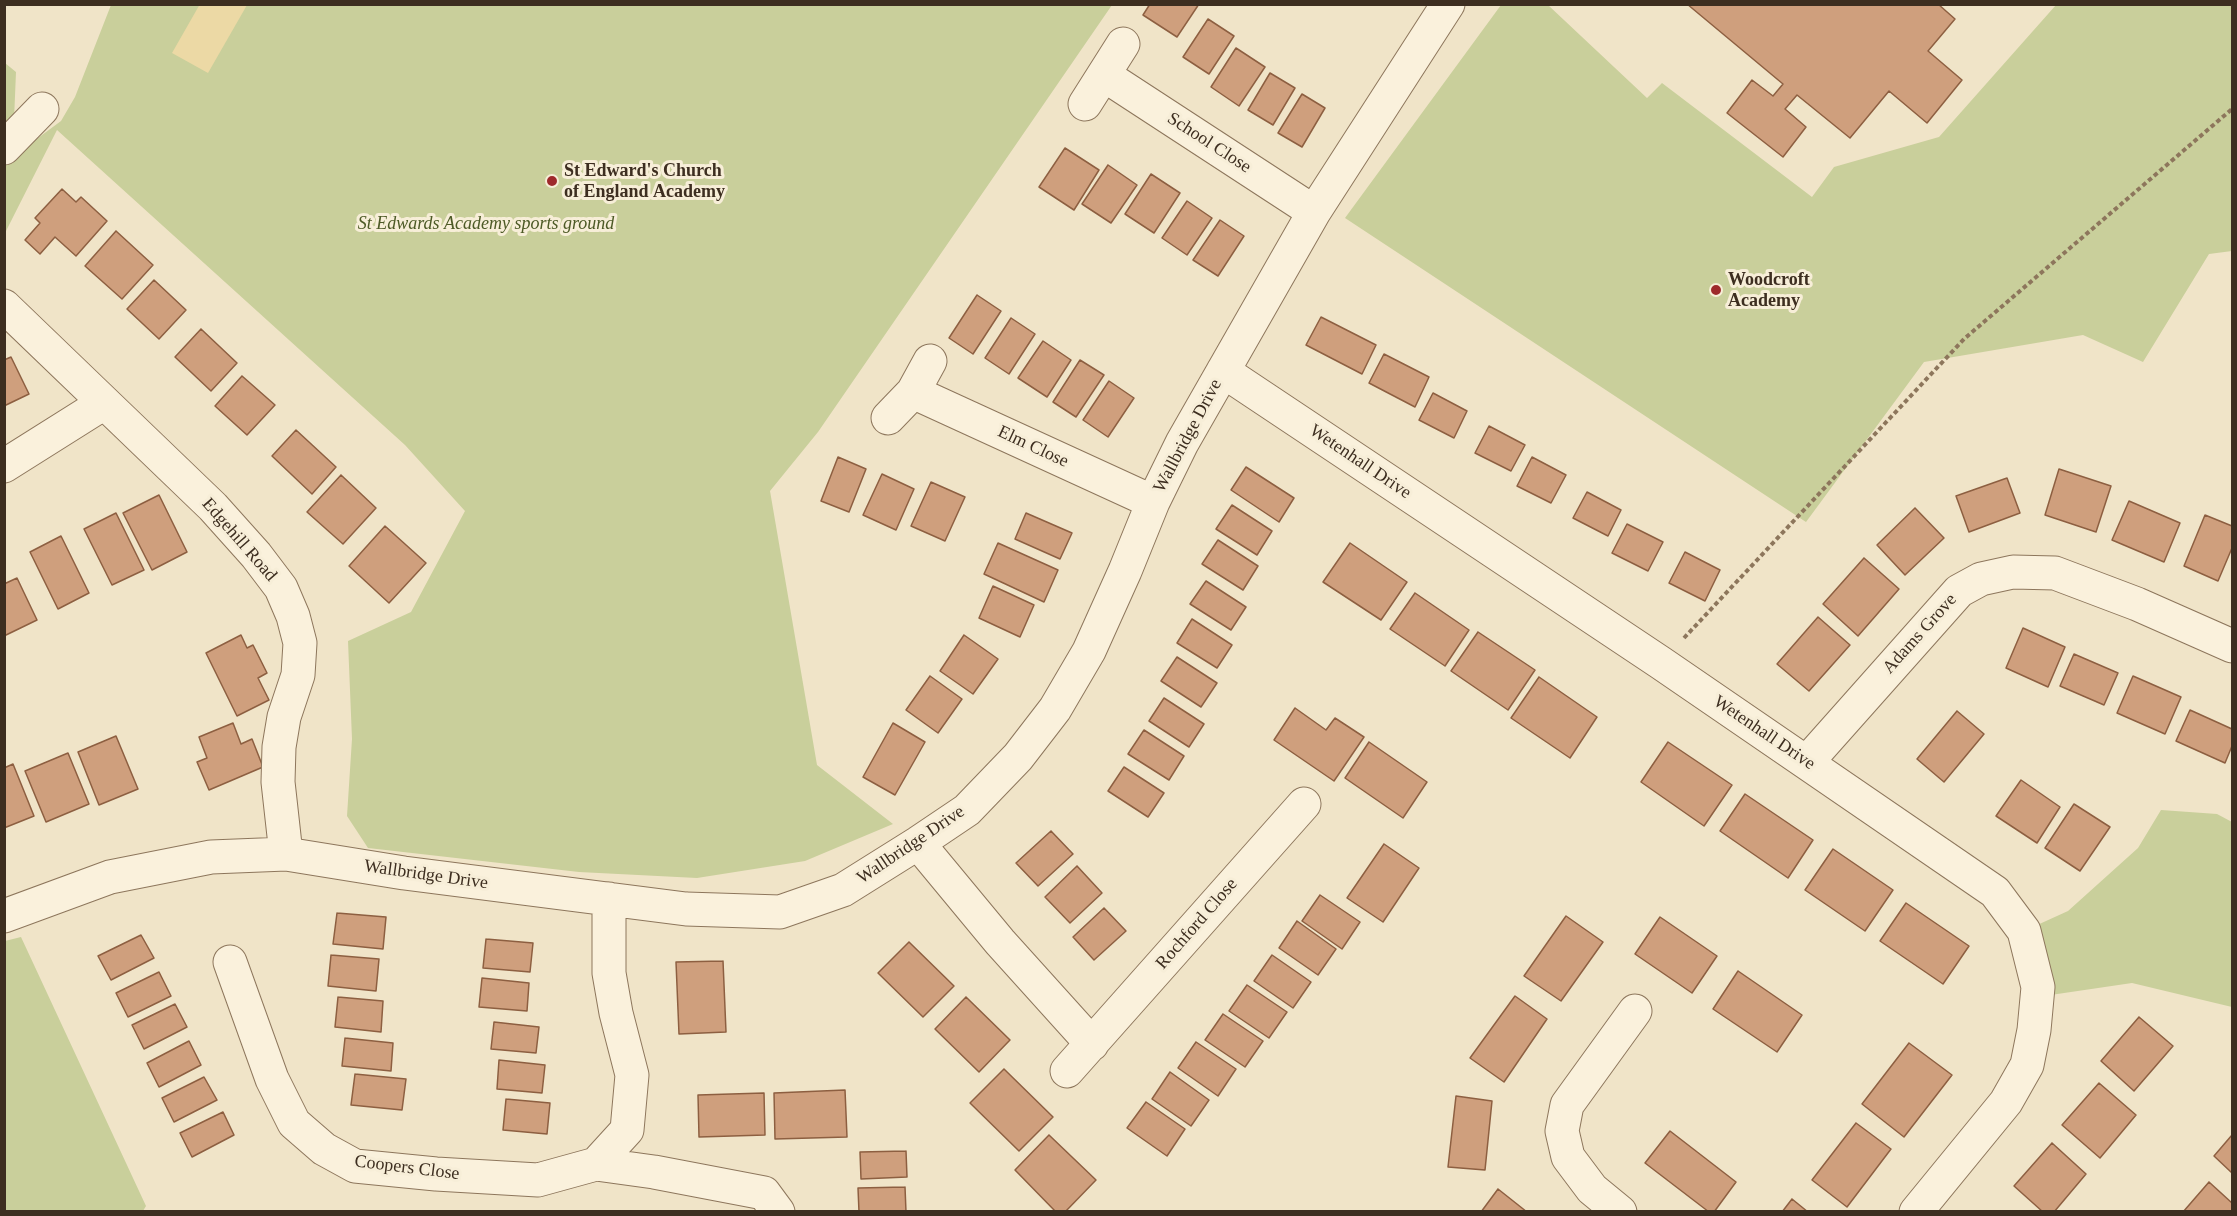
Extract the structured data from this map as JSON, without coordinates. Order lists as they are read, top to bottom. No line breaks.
{"streets":{"street":["School Close","Wallbridge Drive","Elm Close","Wetenhall Drive","Edgehill Road","Adams Grove","Rochford Close","Coopers Close"]},"crossings":[["School Close","Wallbridge Drive"],["Wallbridge Drive","Elm Close"],["Wallbridge Drive","Wetenhall Drive"],["Wallbridge Drive","Edgehill Road"],["Wetenhall Drive","Adams Grove"]],"parks":["St Edwards Academy sports ground"],"places":["St Edward's Church of England Academy","Woodcroft Academy"]}
